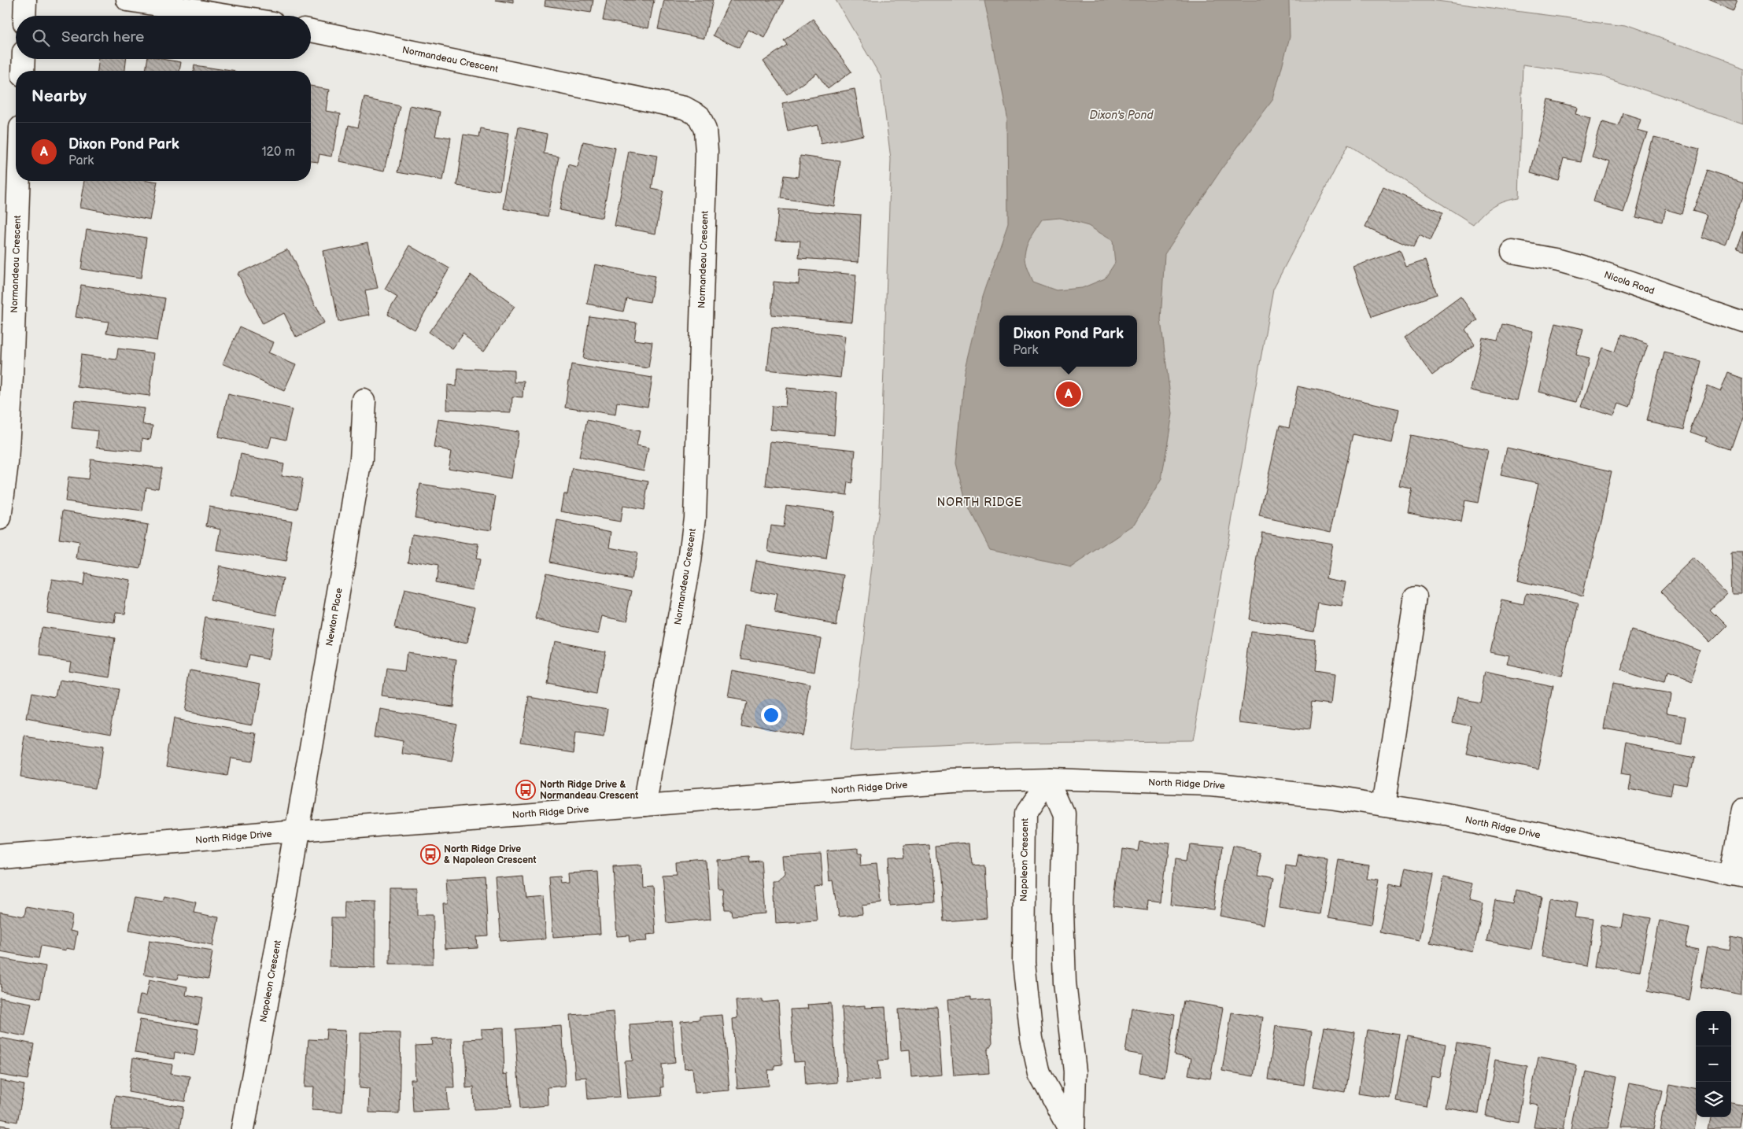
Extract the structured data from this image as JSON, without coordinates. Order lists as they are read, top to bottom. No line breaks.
{"streets":{"street":["Normandeau Crescent","Nicola Road","Newton Place","North Ridge Drive","Napoleon Crescent"]},"crossings":[["Normandeau Crescent","North Ridge Drive"],["Newton Place","North Ridge Drive"],["Newton Place","Napoleon Crescent"],["North Ridge Drive","Napoleon Crescent"]],"districts":["NORTH RIDGE"],"water":["Dixon's Pond"],"places":{"bus stop":["North Ridge Drive & Normandeau Crescent","North Ridge Drive & Napoleon Crescent"]},"page":{"search":"Search here","heading":"Nearby","list":[{"mark":"A","name":"Dixon Pond Park","note":"Park","value":"120 m"}],"popup":["Dixon Pond Park","Park"],"pins":"A","map_buttons":["+","−"]}}
